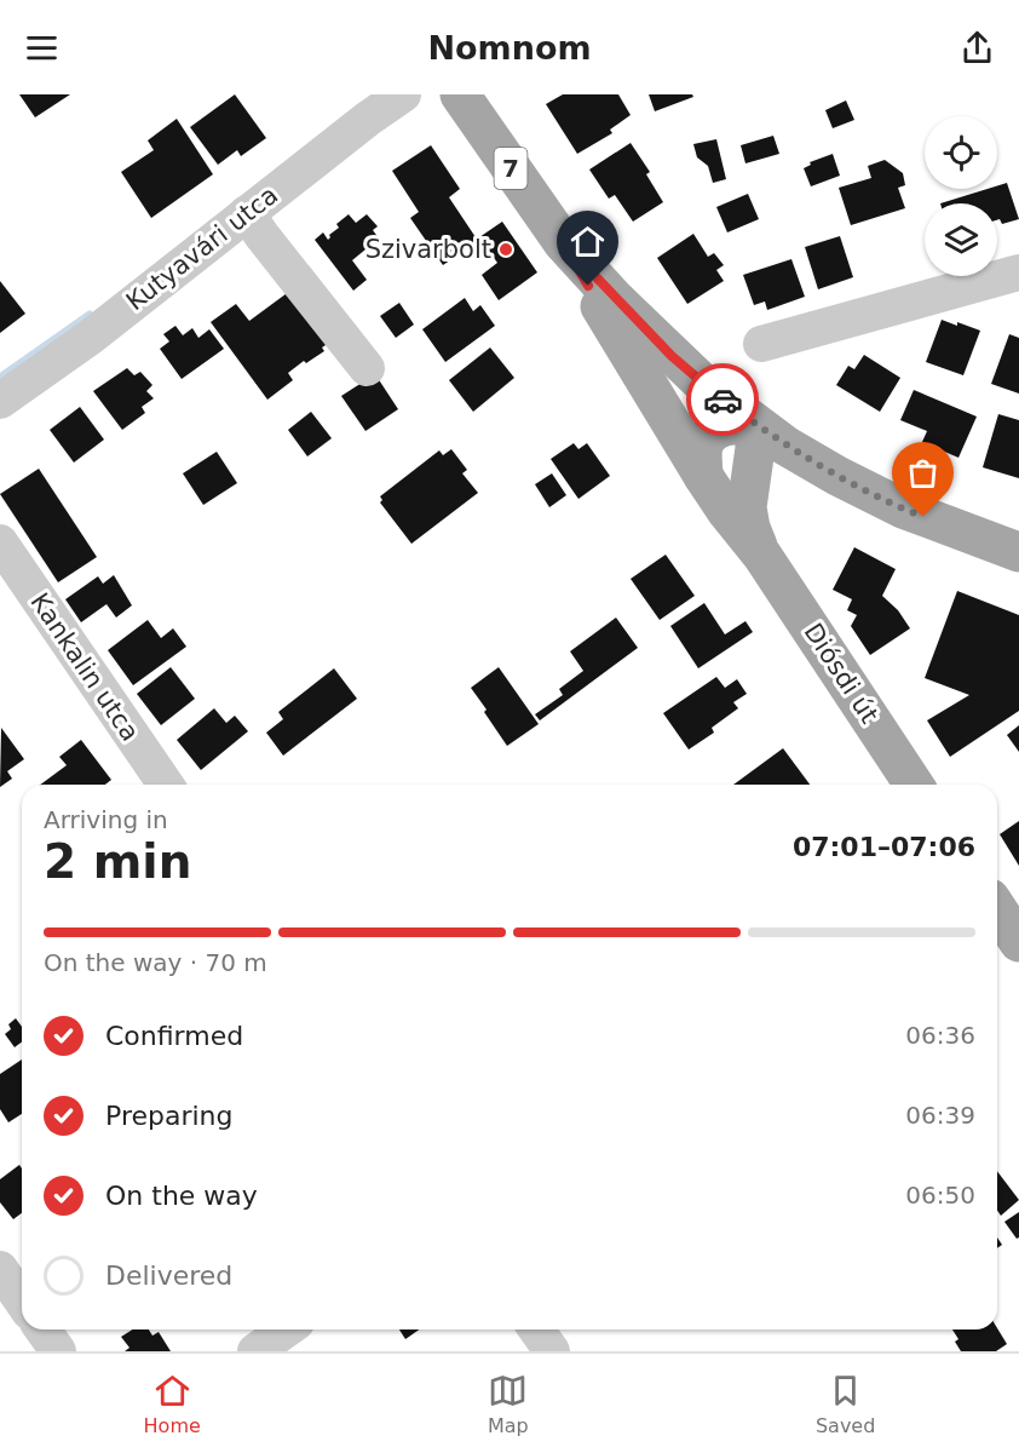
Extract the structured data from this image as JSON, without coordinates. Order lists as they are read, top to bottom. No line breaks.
{"streets":{"main road":["7","Diósdi út"],"street":["Kutyavári utca","Kankalin utca"]},"crossings":[["7","Diósdi út"]],"places":["Szivarbolt"],"page":{"header":"Nomnom","heading":["2 min","Arriving in","07:01–07:06"],"bar":"On the way · 70 m","list":[["Confirmed","06:36"],["Preparing","06:39"],["On the way","06:50"],"Delivered"],"tabs":["Home","Map","Saved"]}}
